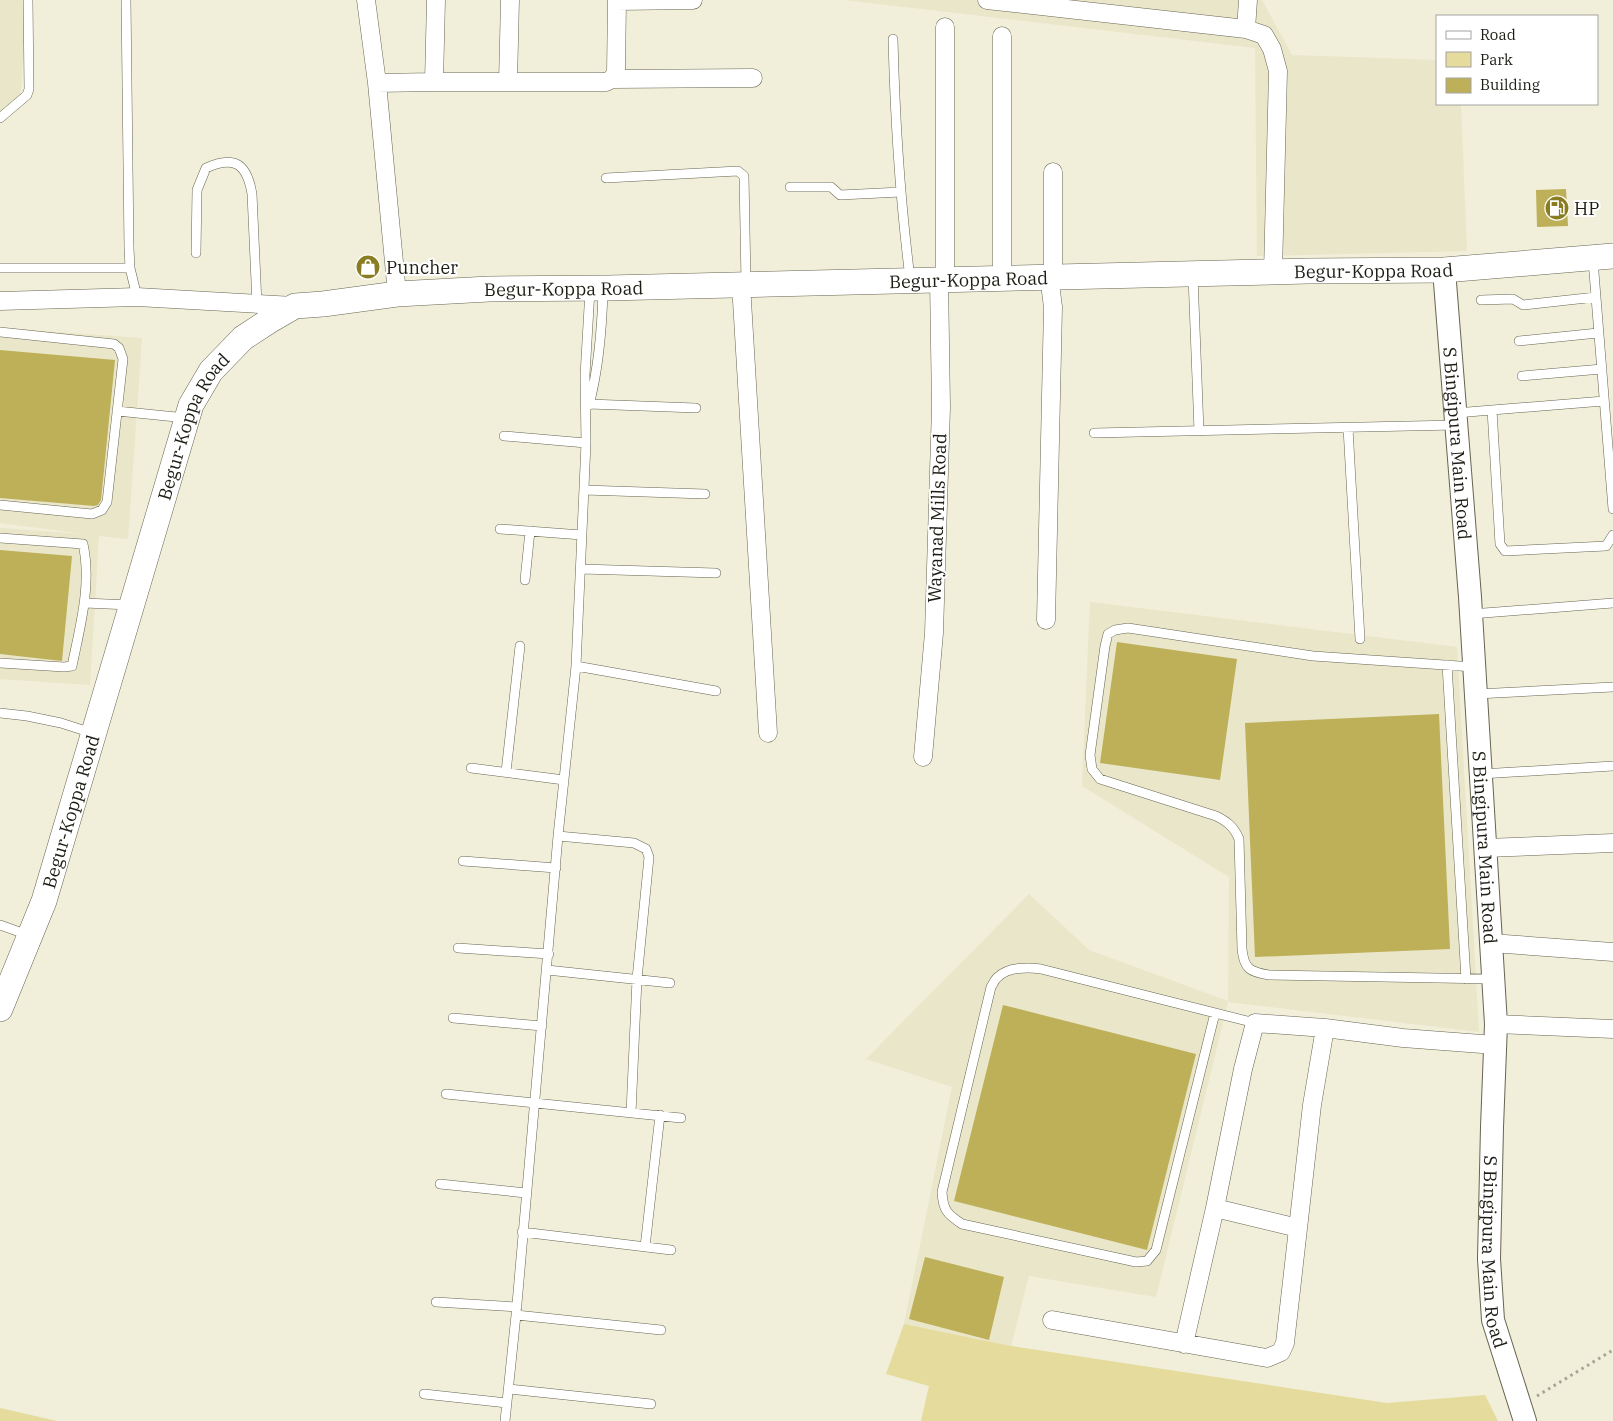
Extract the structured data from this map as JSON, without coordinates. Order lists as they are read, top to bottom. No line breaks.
{"streets":{"main road":["Begur-Koppa Road"],"street":["S Bingipura Main Road","Wayanad Mills Road"]},"crossings":[["Begur-Koppa Road","S Bingipura Main Road"],["Begur-Koppa Road","Wayanad Mills Road"]],"places":{"fuel station":["HP"],"shop":["Puncher"]},"legend":["Road","Park","Building"]}
